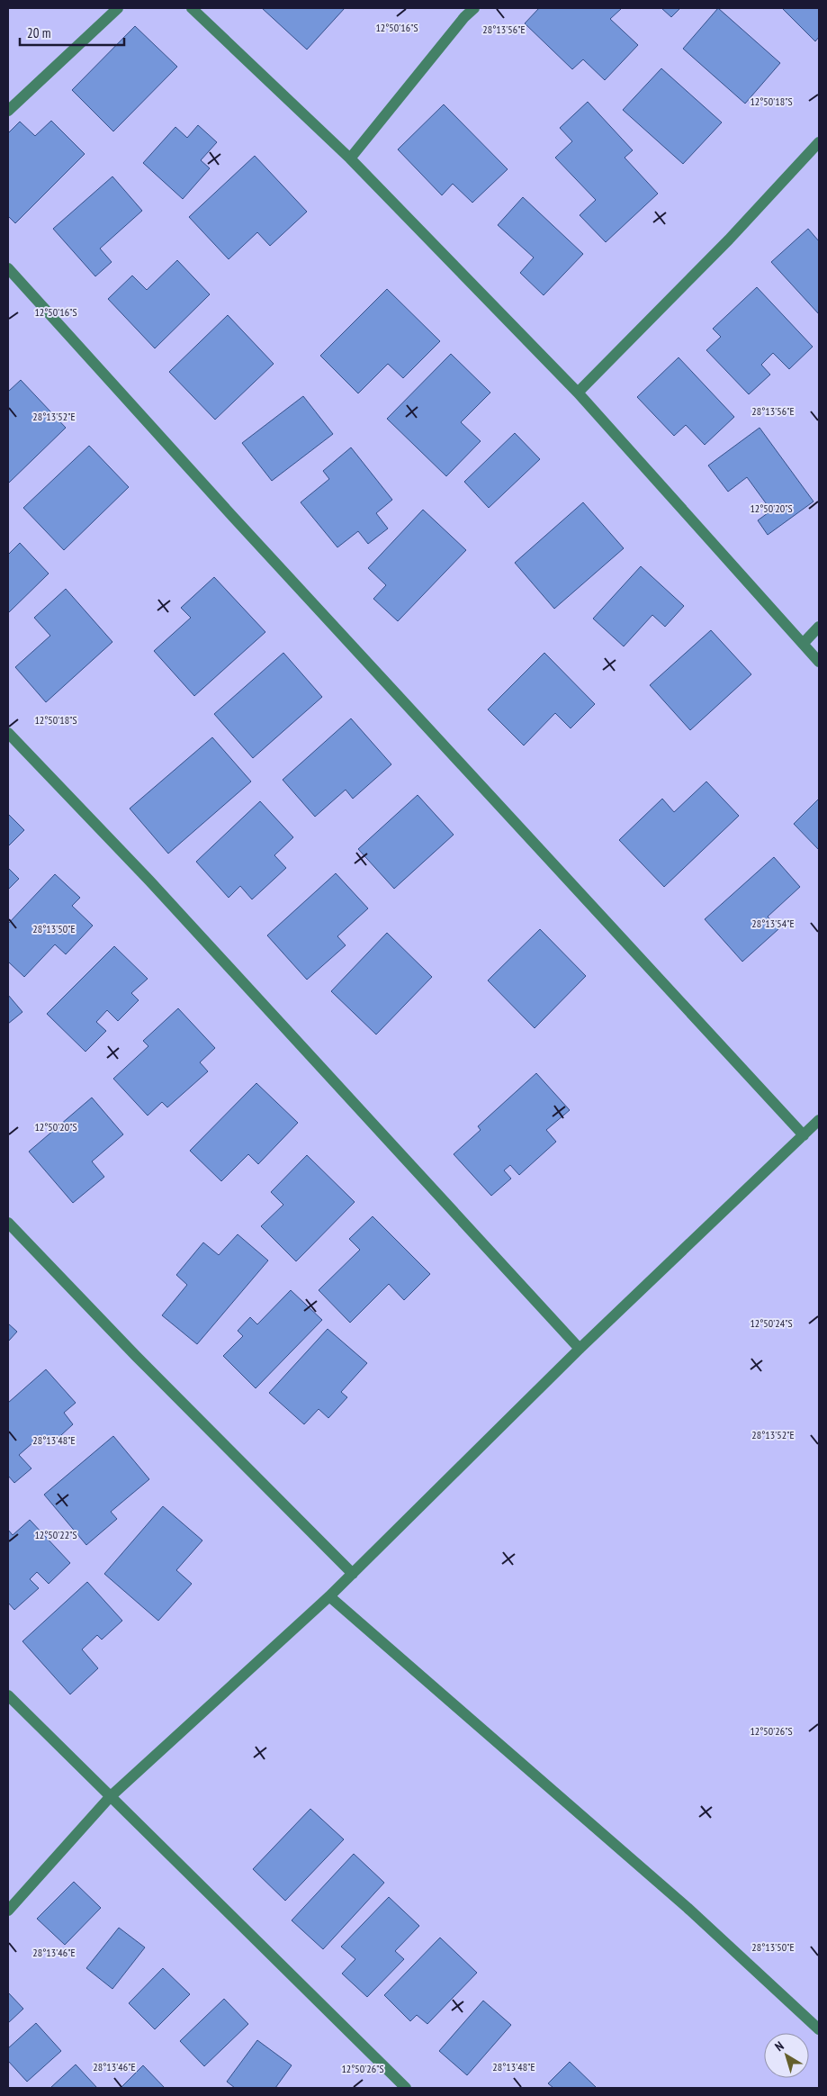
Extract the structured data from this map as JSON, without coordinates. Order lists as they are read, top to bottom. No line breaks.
{"scale_bar":"20 m","north":"top left","coordinates":["12°50'16\"S","28°13'56\"E","12°50'18\"S","28°13'52\"E","12°50'20\"S","28°13'54\"E","28°13'50\"E","12°50'24\"S","28°13'48\"E","12°50'22\"S","12°50'26\"S","28°13'46\"E"]}
